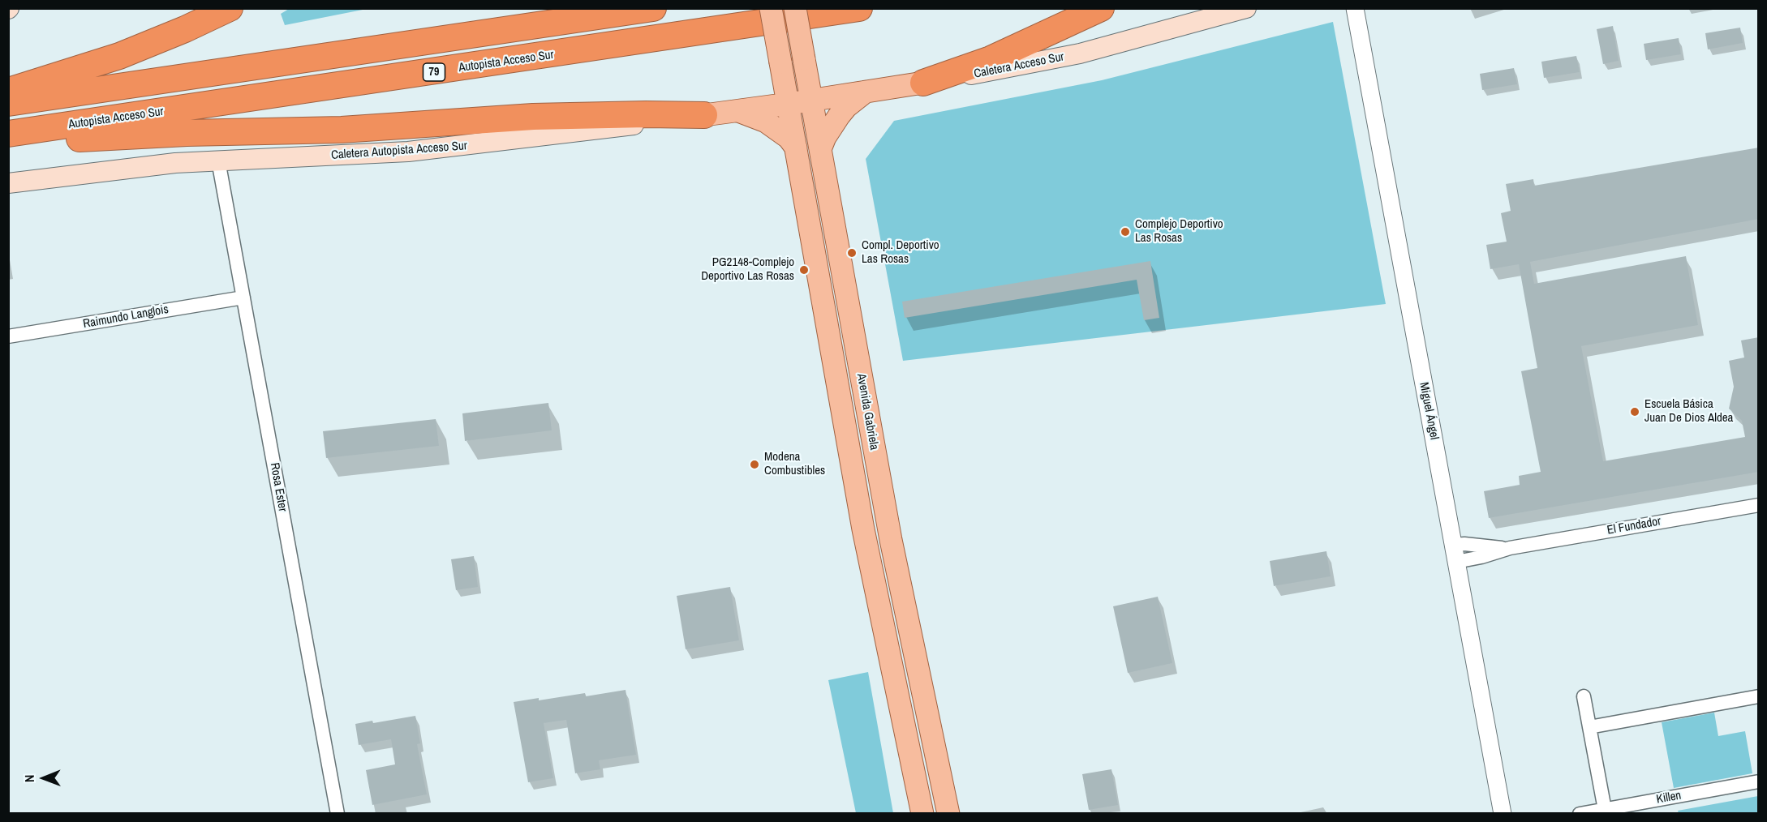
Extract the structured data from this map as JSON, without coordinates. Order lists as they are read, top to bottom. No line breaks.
{"streets":{"highway":["Autopista Acceso Sur","79"],"main road":["Caletera Acceso Sur","Caletera Autopista Acceso Sur","Avenida Gabriela"],"street":["Raimundo Langlois","Miguel Ángel","Rosa Ester","El Fundador","Killen"]},"crossings":[["Caletera Acceso Sur","Caletera Autopista Acceso Sur"],["Caletera Acceso Sur","Avenida Gabriela"],["Caletera Autopista Acceso Sur","Avenida Gabriela"],["Caletera Autopista Acceso Sur","Rosa Ester"],["Raimundo Langlois","Rosa Ester"],["Miguel Ángel","El Fundador"]],"places":["Complejo Deportivo Las Rosas","Compl. Deportivo Las Rosas","PG2148-Complejo Deportivo Las Rosas","Escuela Básica Juan De Dios Aldea","Modena Combustibles"],"north":"left"}
